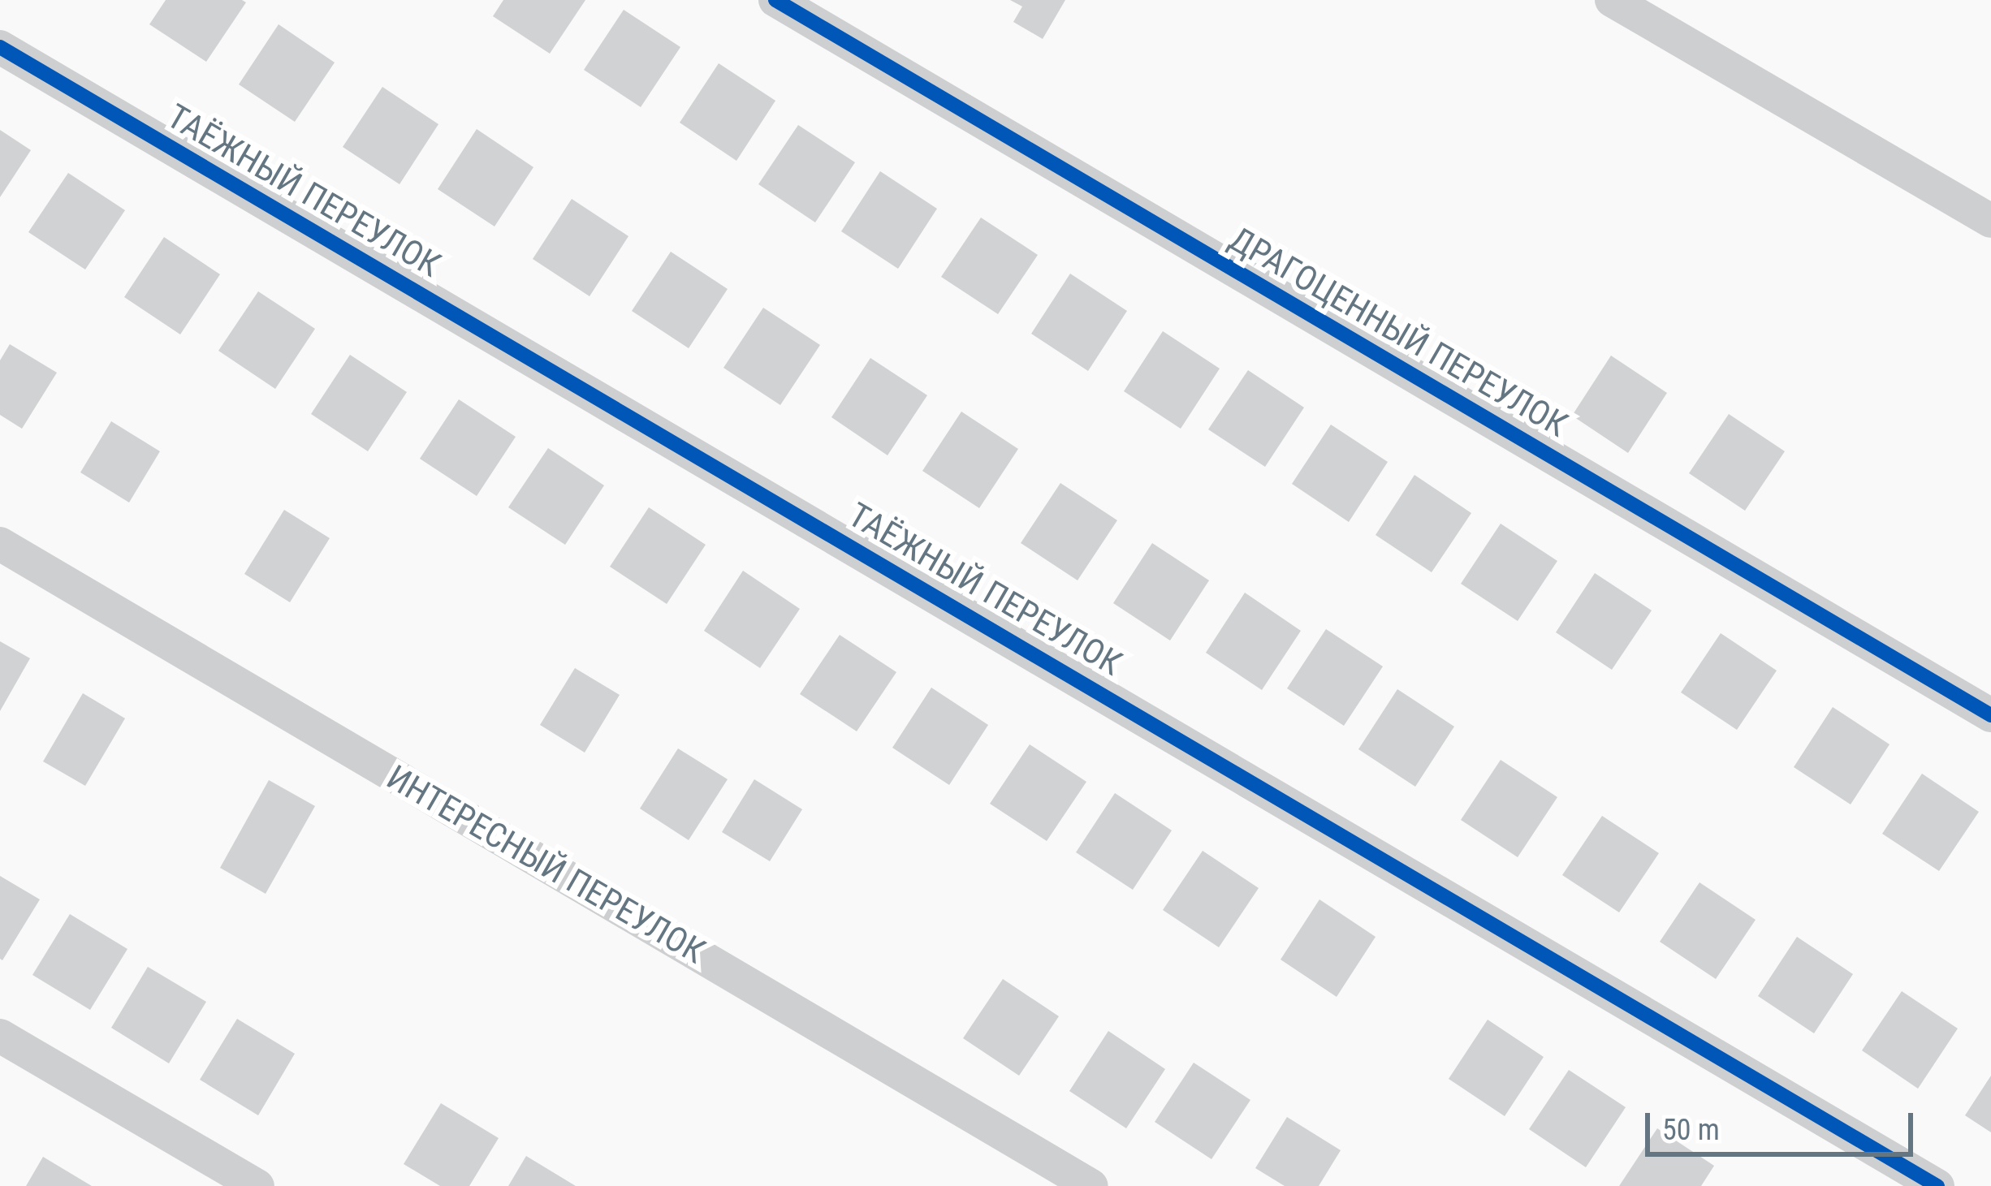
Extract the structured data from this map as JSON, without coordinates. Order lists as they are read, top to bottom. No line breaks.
{"streets":{"street":["ТАЁЖНЫЙ ПЕРЕУЛОК","ДРАГОЦЕННЫЙ ПЕРЕУЛОК","ИНТЕРЕСНЫЙ ПЕРЕУЛОК"]},"scale_bar":"50 m"}
